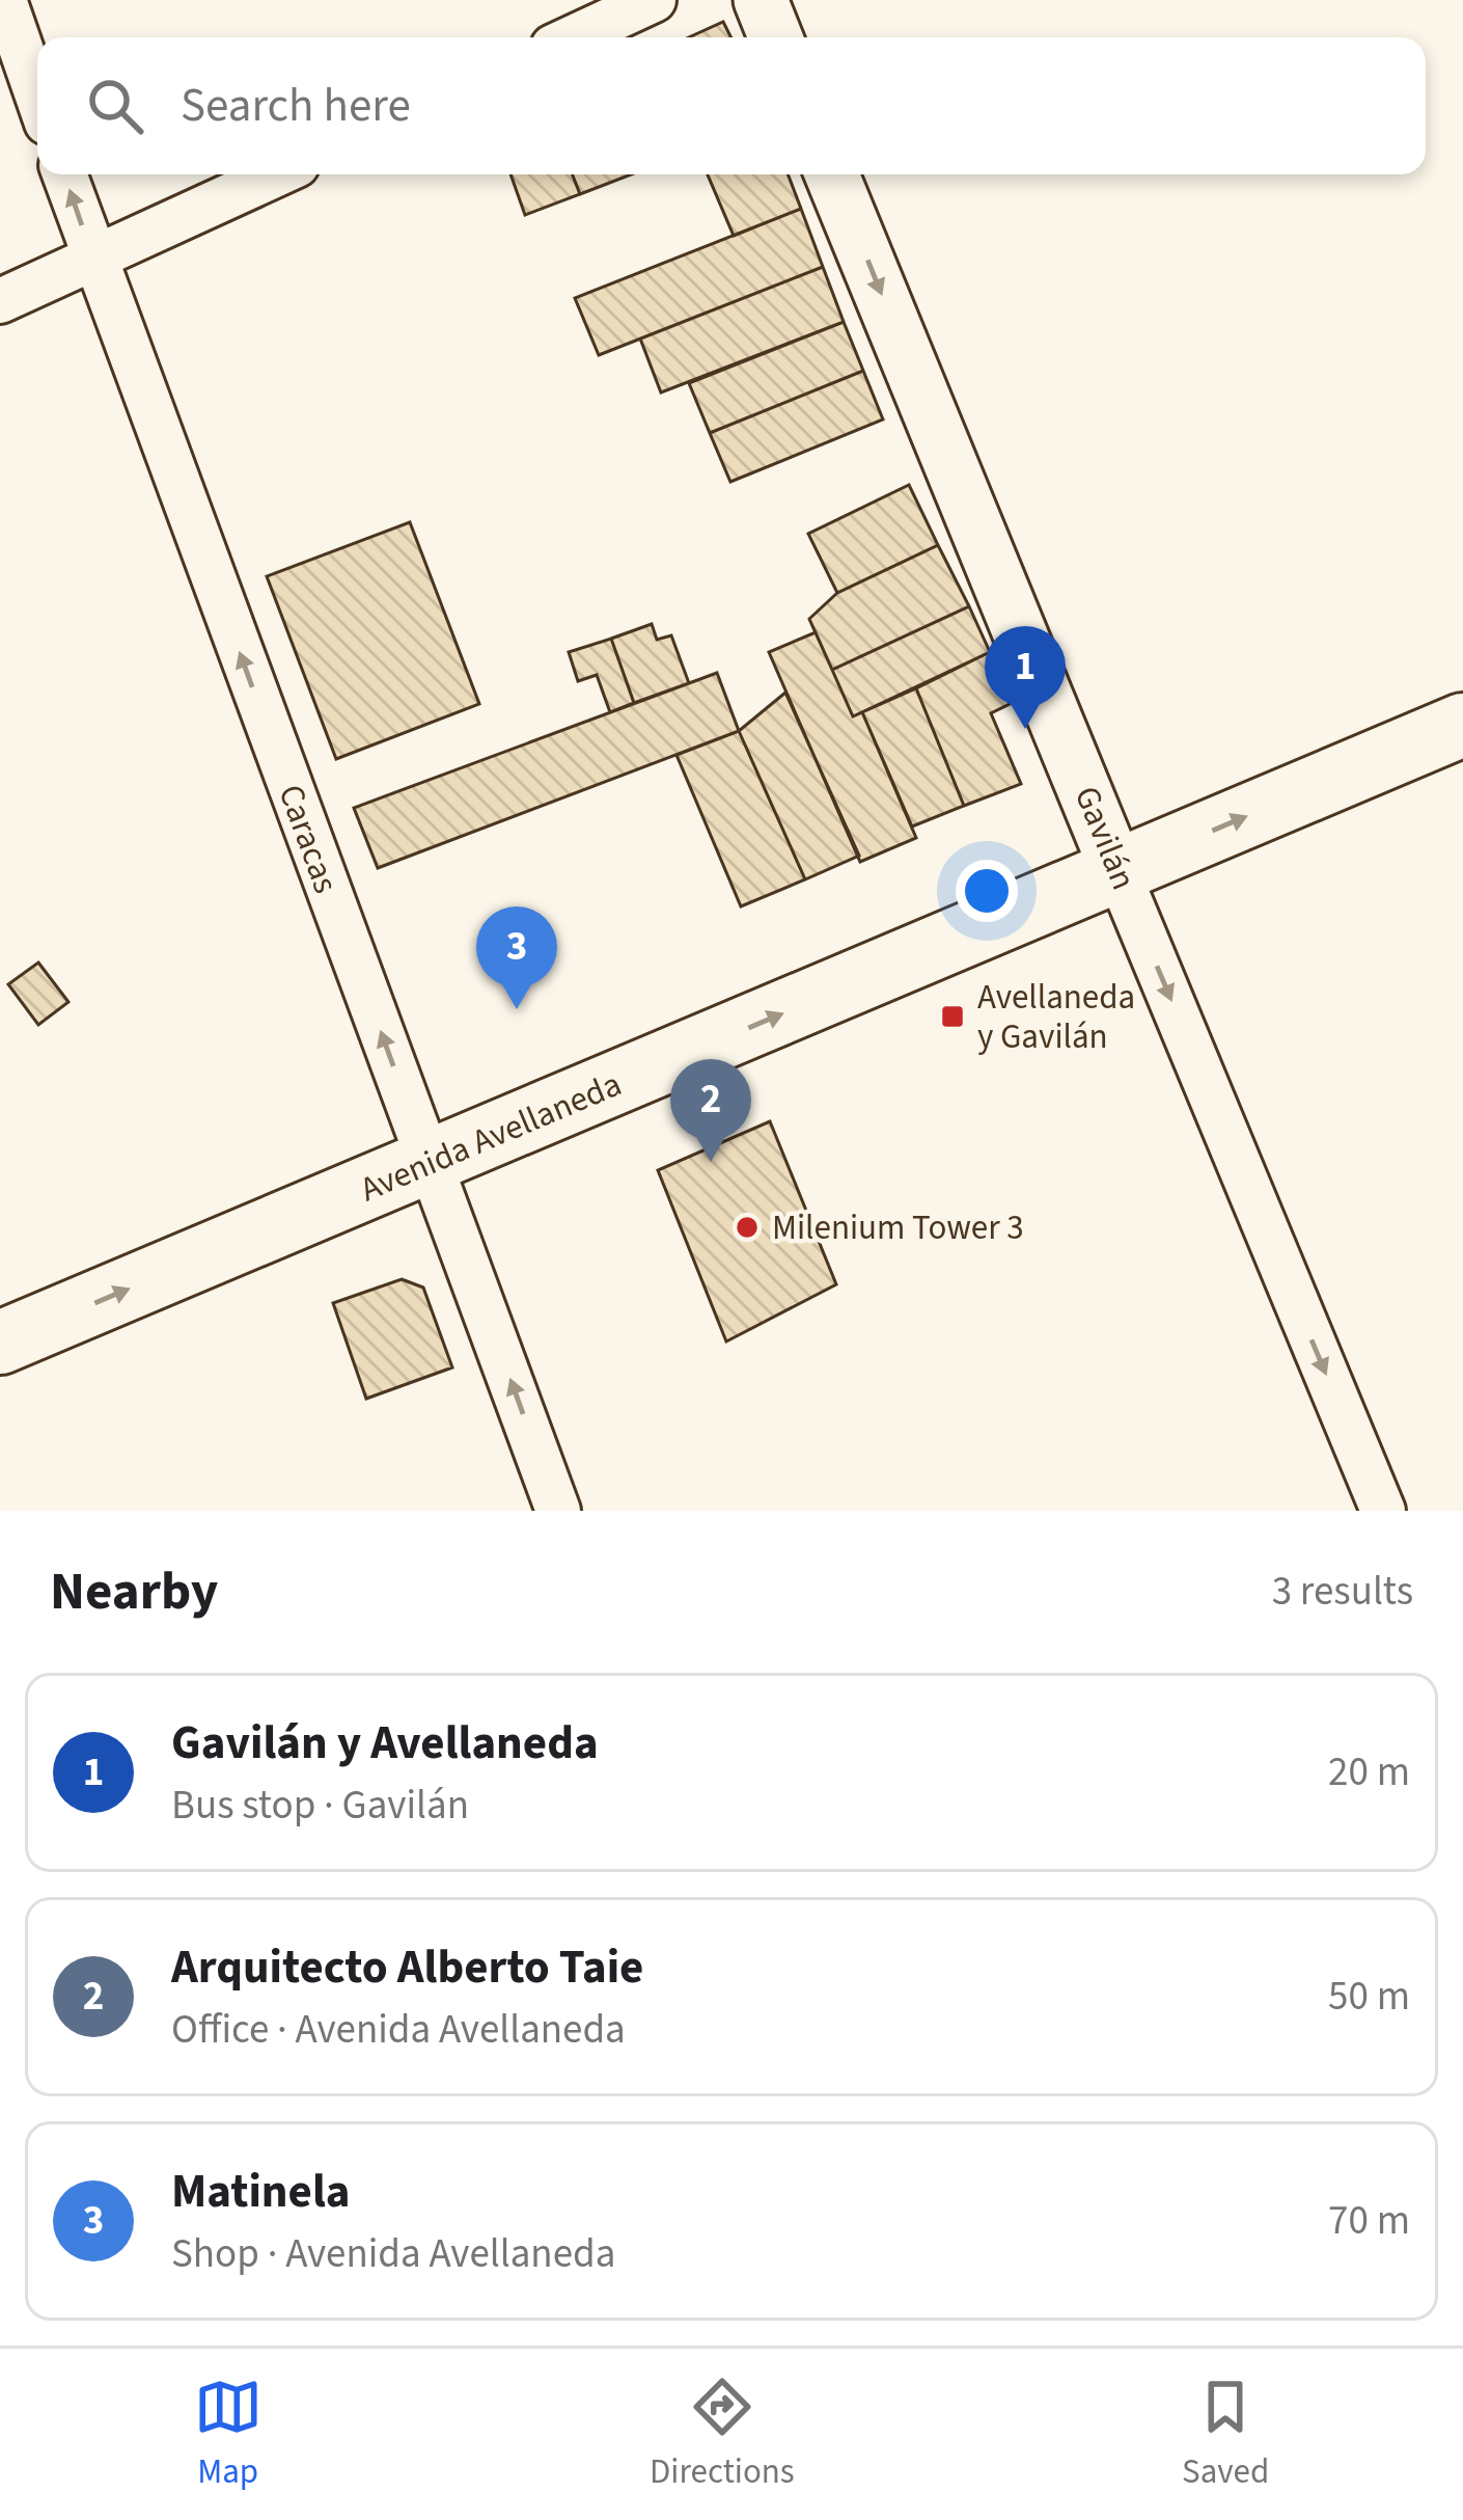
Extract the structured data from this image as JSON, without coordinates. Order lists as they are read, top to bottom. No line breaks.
{"streets":{"main road":["Avenida Avellaneda"],"street":["Gavilán","Caracas"]},"crossings":[["Gavilán","Avenida Avellaneda"],["Caracas","Avenida Avellaneda"]],"one_way":["Gavilán","Caracas","Avenida Avellaneda"],"places":{"transit":["Avellaneda y Gavilán"],"other":["Milenium Tower 3"]},"page":{"search":"Search here","pins":["1","3","2"],"heading":["Nearby","3 results"],"list":[{"mark":"1","name":"Gavilán y Avellaneda","note":"Bus stop · Gavilán","value":"20 m"},{"mark":"2","name":"Arquitecto Alberto Taie","note":"Office · Avenida Avellaneda","value":"50 m"},{"mark":"3","name":"Matinela","note":"Shop · Avenida Avellaneda","value":"70 m"}],"nav":["Map","Directions","Saved"]}}
